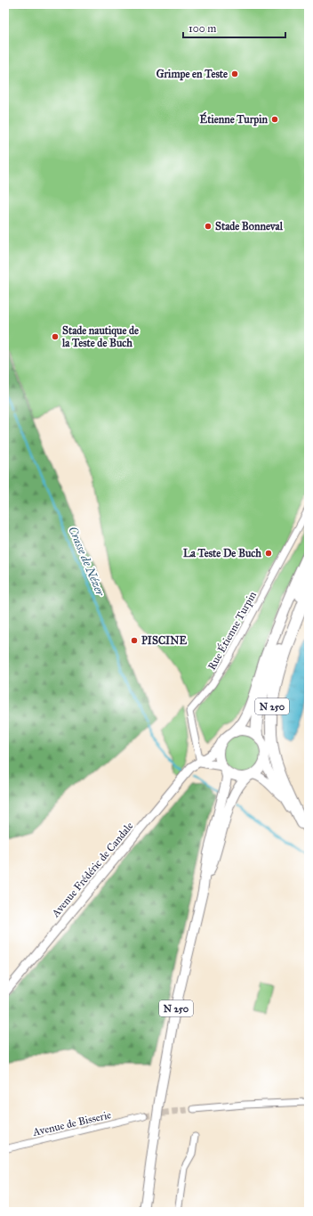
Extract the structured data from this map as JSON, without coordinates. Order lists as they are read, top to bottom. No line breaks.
{"streets":{"highway":["N 250"],"street":["Rue Étienne Turpin","Avenue Frédéric de Candale","Avenue de Bisserie"]},"crossings":[["Rue Étienne Turpin","Avenue Frédéric de Candale"],["N 250","Avenue Frédéric de Candale"]],"water":["Crasse de Nézer"],"places":["Grimpe en Teste","Étienne Turpin","Stade Bonneval","Stade nautique de la Teste de Buch","La Teste De Buch","PISCINE"],"scale_bar":"100 m"}
